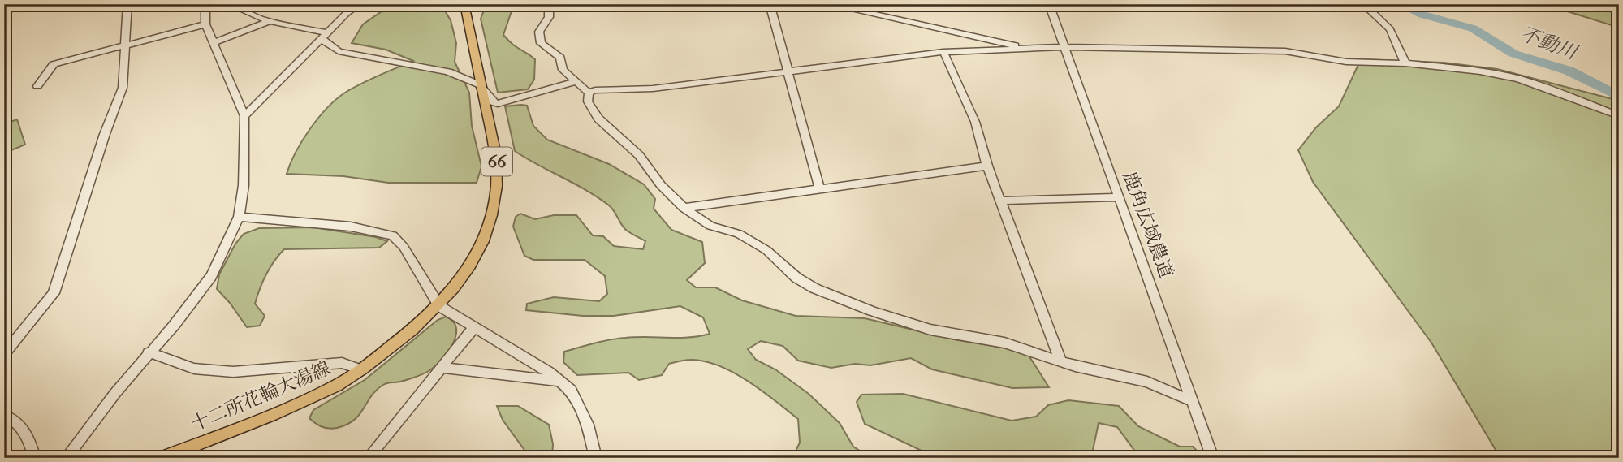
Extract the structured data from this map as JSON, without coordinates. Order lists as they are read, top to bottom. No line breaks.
{"streets":{"main road":["66","十二所花輪大湯線"],"street":["鹿角広域農道"]},"water":["不動川"]}
